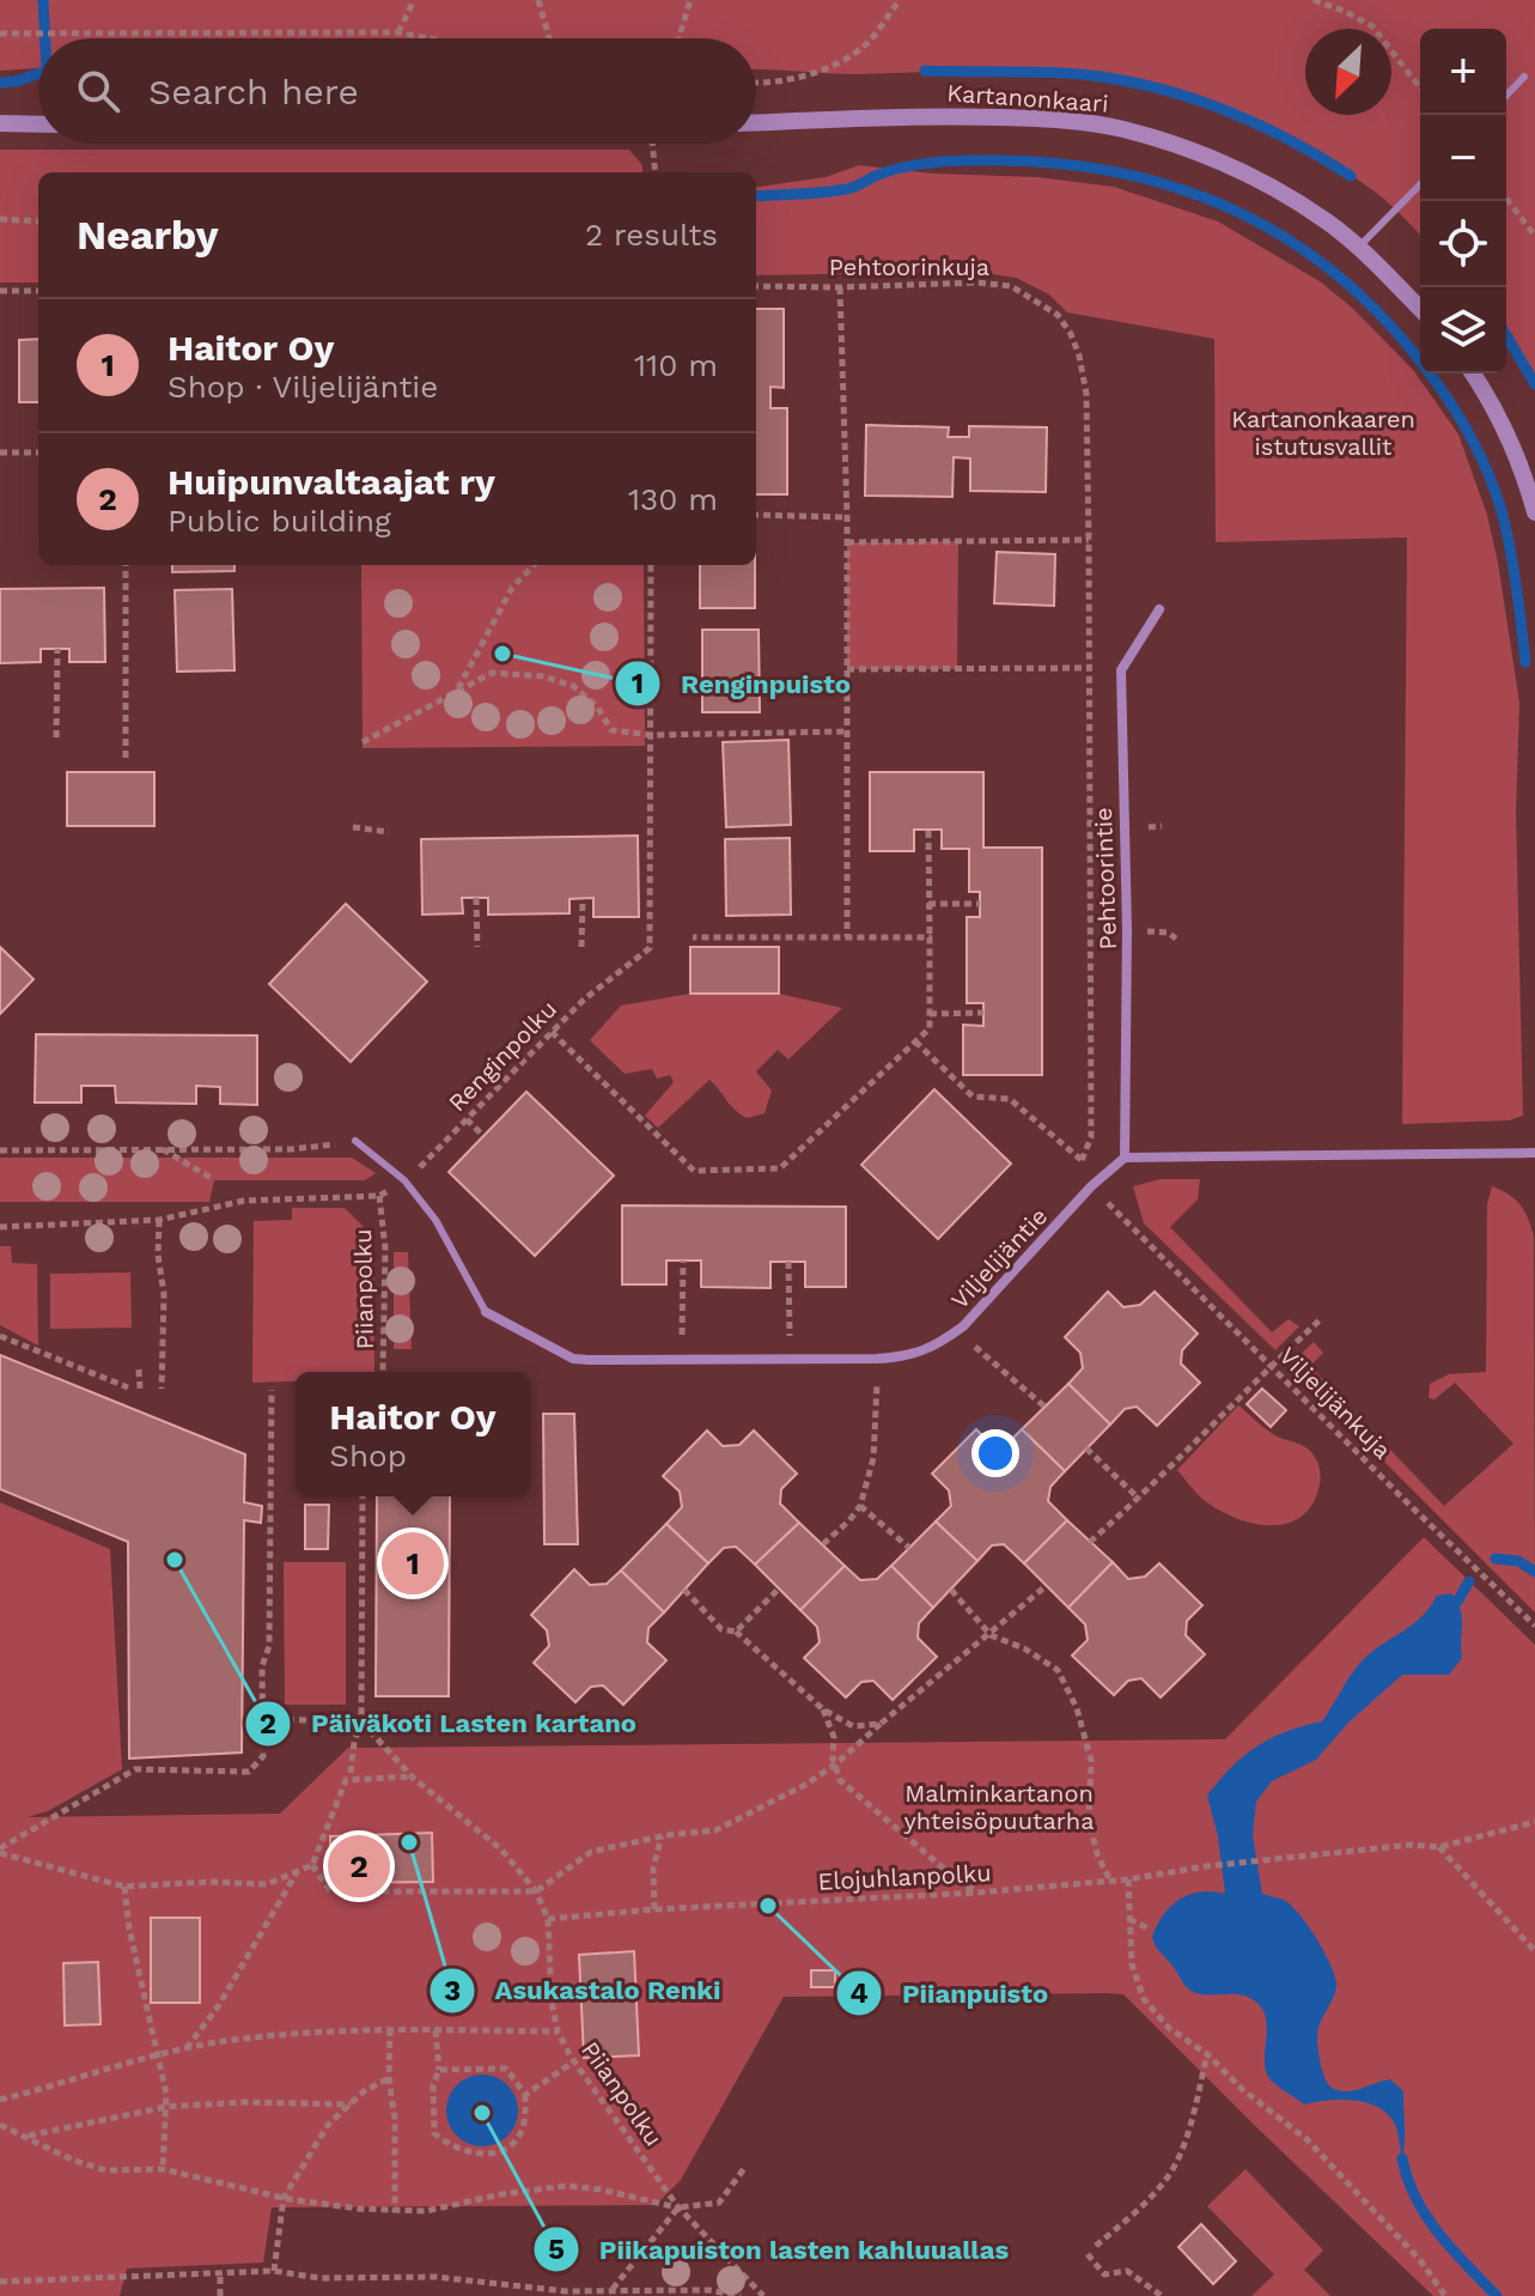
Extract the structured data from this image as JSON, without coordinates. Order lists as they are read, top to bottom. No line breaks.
{"streets":{"street":["Kartanonkaari","Pehtoorintie","Viljelijäntie"],"path":["Pehtoorinkuja","Renginpolku","Piianpolku","Viljelijänkuja","Elojuhlanpolku"]},"crossings":[["Pehtoorintie","Viljelijäntie"],["Renginpolku","Piianpolku"],["Piianpolku","Elojuhlanpolku"]],"parks":["Kartanonkaaren istutusvallit","Malminkartanon yhteisöpuutarha"],"places":["Renginpuisto","Päiväkoti Lasten kartano","Asukastalo Renki","Piianpuisto","Piikapuiston lasten kahluuallas"],"north":"bottom left","page":{"map_buttons":["+","−"],"search":"Search here","heading":["Nearby","2 results"],"list":[{"mark":"1","name":"Haitor Oy","note":"Shop · Viljelijäntie","value":"110 m"},{"mark":"2","name":"Huipunvaltaajat ry","note":"Public building","value":"130 m"}],"popup":["Haitor Oy","Shop"],"pins":["1","2"]}}
